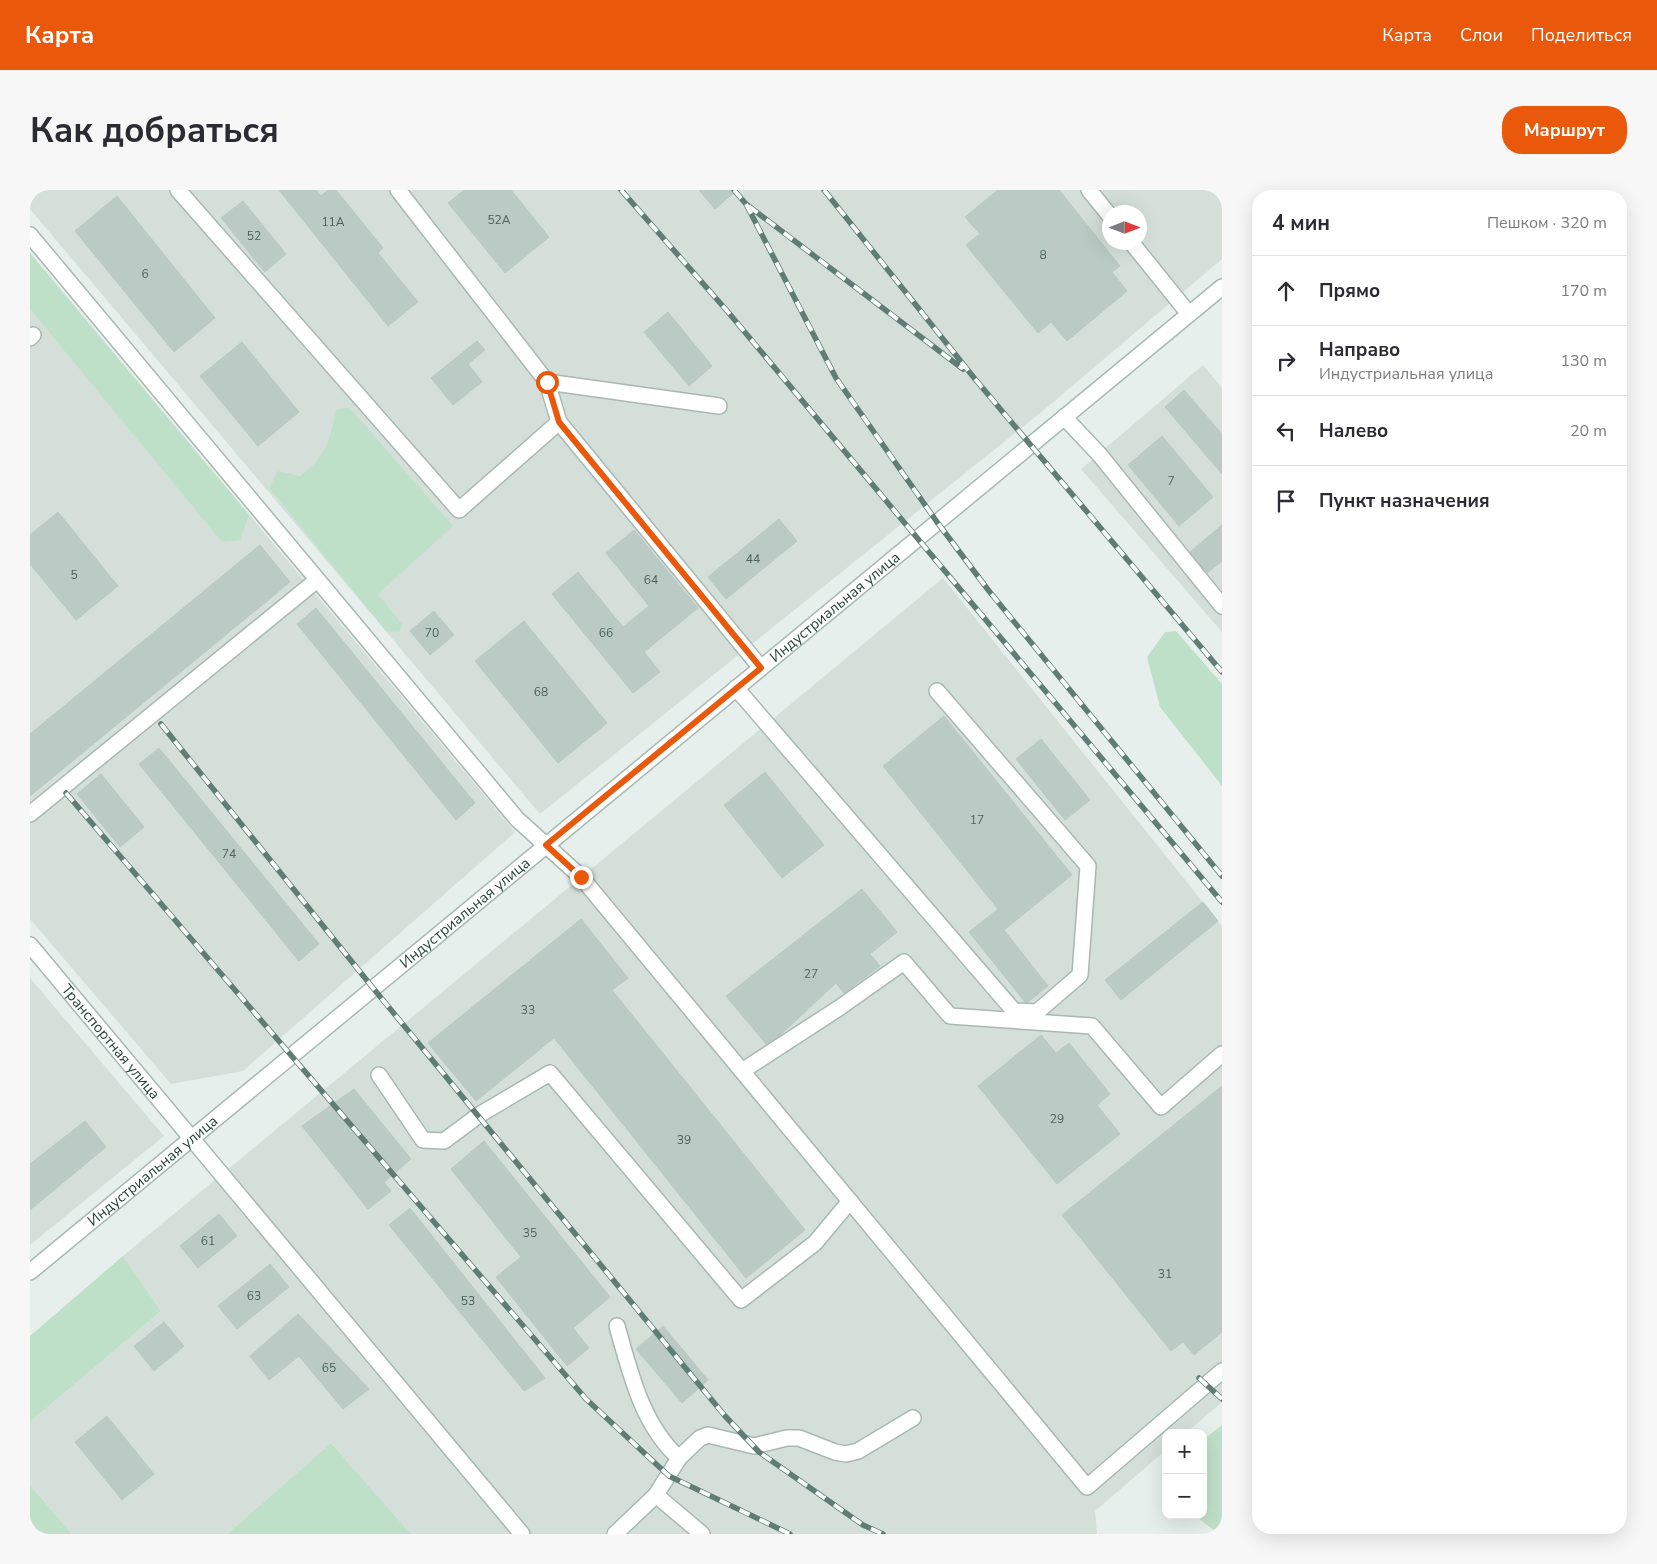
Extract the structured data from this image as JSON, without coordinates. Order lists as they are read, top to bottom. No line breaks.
{"streets":{"street":["Индустриальная улица","Транспортная улица"]},"crossings":[["Индустриальная улица","Транспортная улица"]],"house_numbers":["52А","11А","52","8","6","7","44","5","64","70","66","68","17","74","27","33","29","39","35","61","31","63","53","65"],"north":"right","page":{"header":"Карта","nav":["Карта","Слои","Поделиться"],"buttons":"Маршрут","title":"Как добраться","heading":["4 мин","Пешком · 320 m"],"list":[["Прямо","170 m"],["Направо","Индустриальная улица","130 m"],["Налево","20 m"],"Пункт назначения"],"map_buttons":["+","−"]}}
